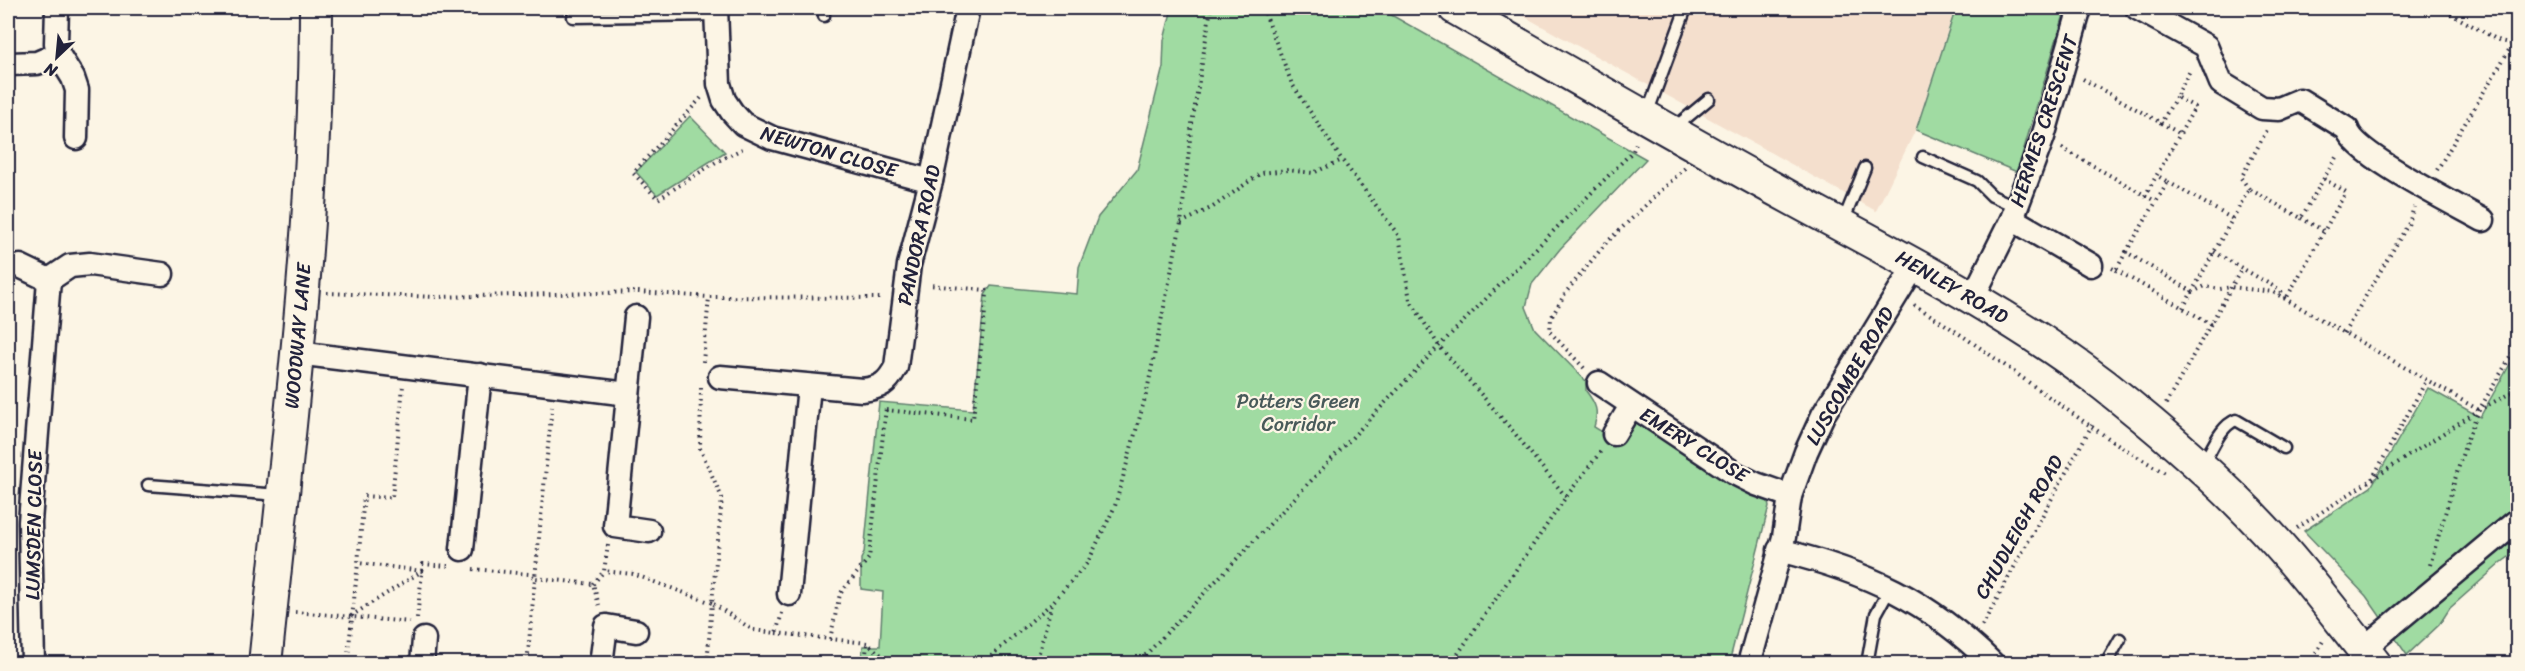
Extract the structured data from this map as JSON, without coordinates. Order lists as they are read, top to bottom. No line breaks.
{"streets":{"main road":["HENLEY ROAD","WOODWAY LANE"],"street":["HERMES CRESCENT","NEWTON CLOSE","PANDORA ROAD","LUSCOMBE ROAD","EMERY CLOSE","LUMSDEN CLOSE"],"path":["CHUDLEIGH ROAD"]},"crossings":[["HERMES CRESCENT","HENLEY ROAD"],["NEWTON CLOSE","PANDORA ROAD"],["HENLEY ROAD","LUSCOMBE ROAD"],["LUSCOMBE ROAD","EMERY CLOSE"]],"parks":["Potters Green Corridor"],"north":"bottom left"}
